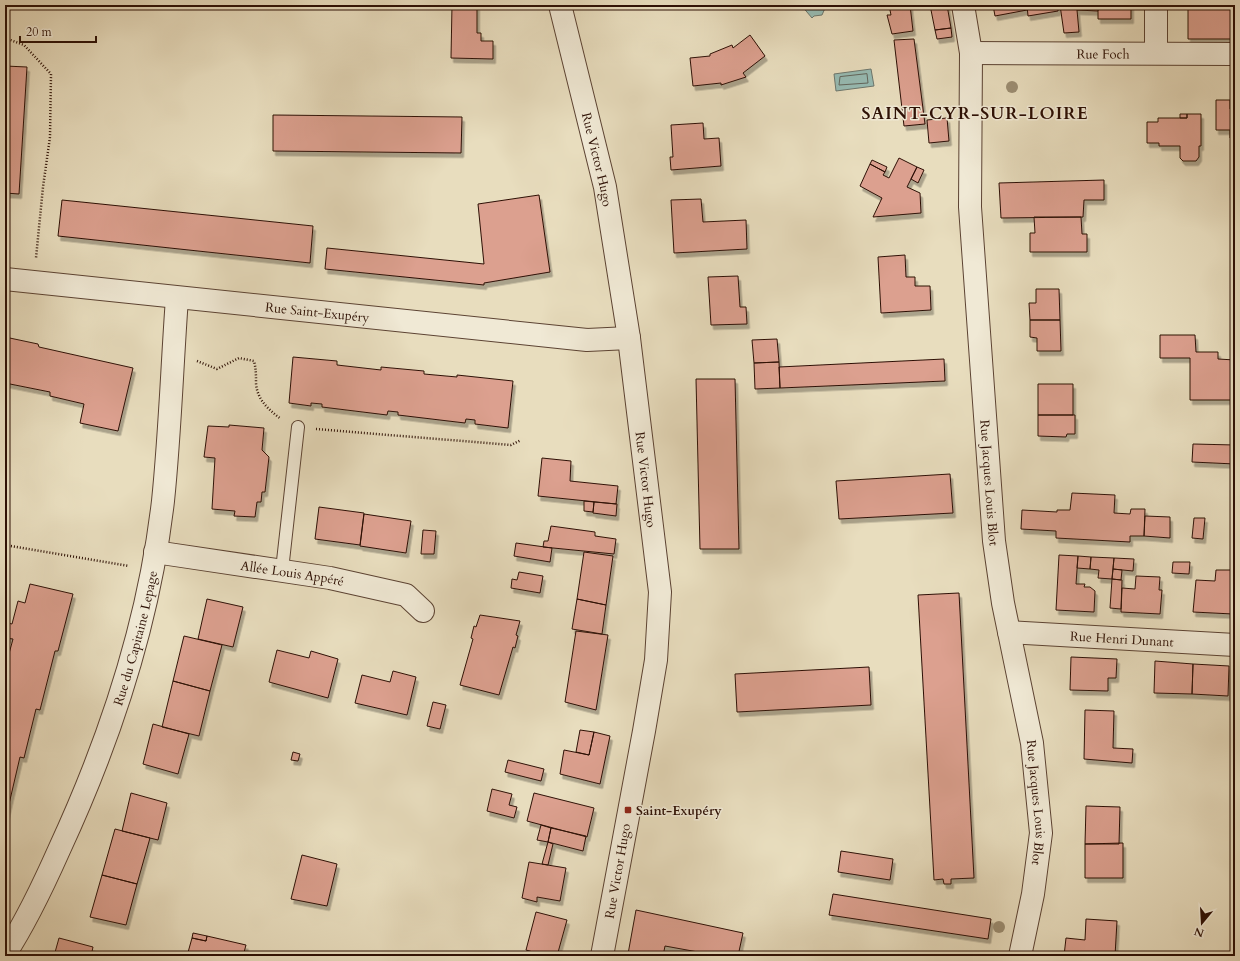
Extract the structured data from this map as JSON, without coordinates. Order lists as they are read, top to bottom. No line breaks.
{"streets":{"street":["Rue Foch","Rue Victor Hugo","Rue Saint-Exupéry","Rue Jacques Louis Blot","Allée Louis Appéré","Rue du Capitaine Lepage","Rue Henri Dunant"]},"crossings":[["Rue Foch","Rue Jacques Louis Blot"],["Rue Victor Hugo","Rue Saint-Exupéry"],["Rue Saint-Exupéry","Rue du Capitaine Lepage"],["Rue Jacques Louis Blot","Rue Henri Dunant"],["Allée Louis Appéré","Rue du Capitaine Lepage"]],"districts":["SAINT-CYR-SUR-LOIRE"],"places":{"transit":["Saint-Exupéry"]},"scale_bar":"20 m","north":"bottom"}
